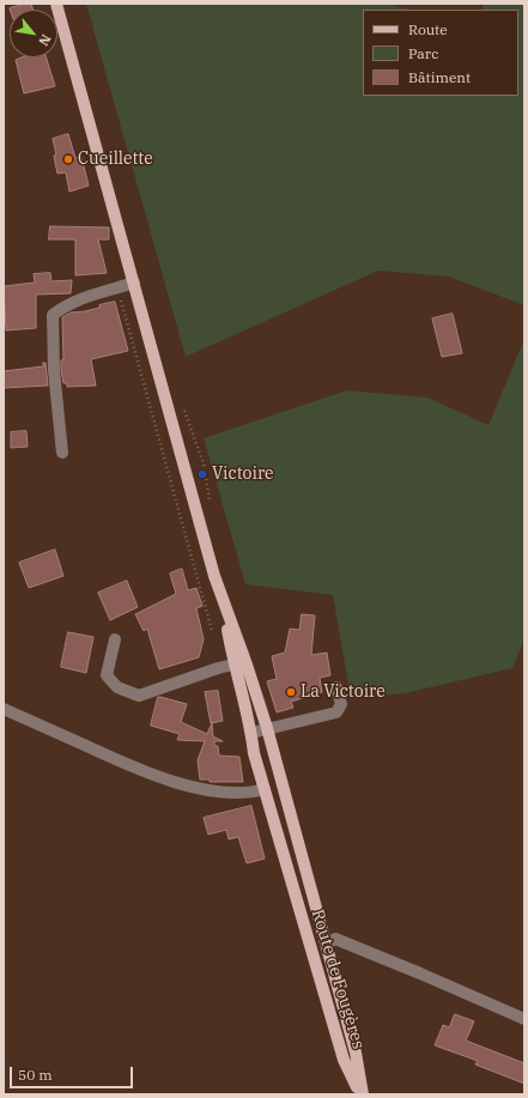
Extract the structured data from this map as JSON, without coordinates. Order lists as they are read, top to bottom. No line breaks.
{"streets":{"main road":["Route de Fougères"]},"places":["Cueillette","Victoire","La Victoire"],"legend":["Route","Parc","Bâtiment"],"scale_bar":"50 m","north":"bottom right"}
